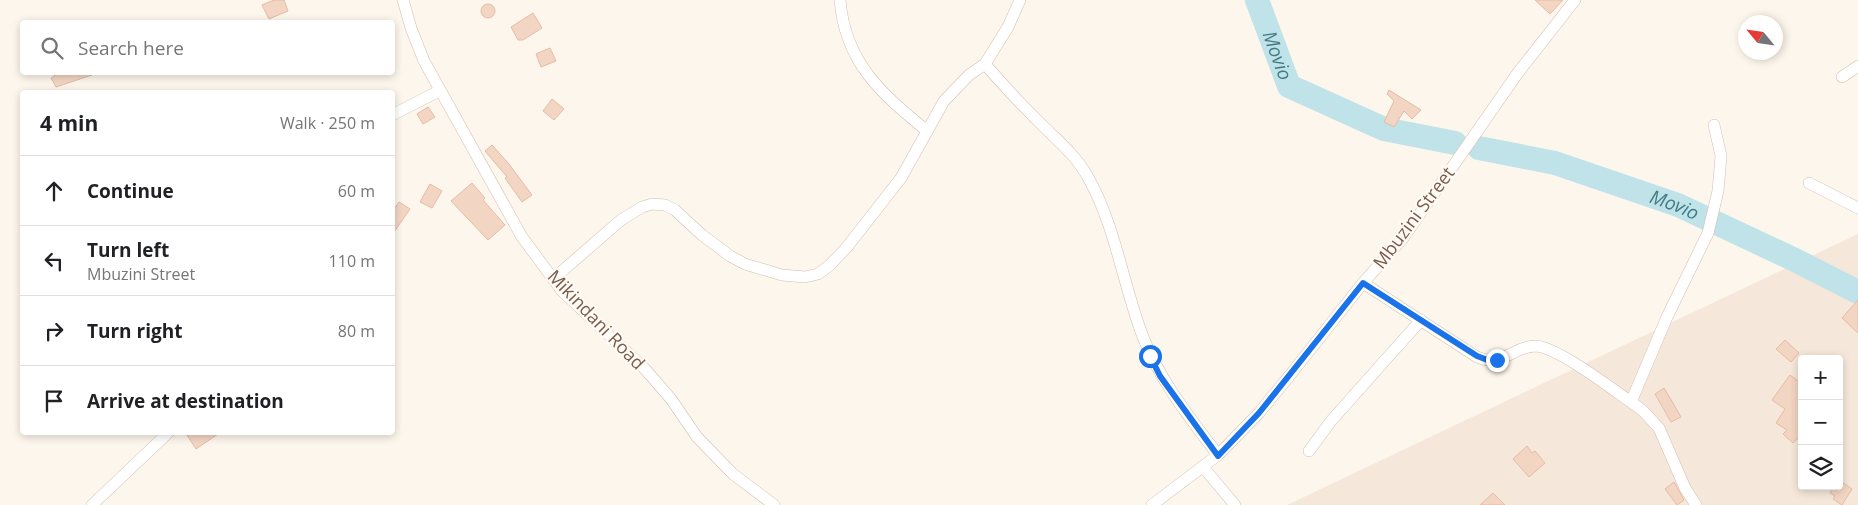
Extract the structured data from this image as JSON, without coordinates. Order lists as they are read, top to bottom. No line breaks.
{"streets":{"street":["Mbuzini Street","Mikindani Road"]},"water":["Movio"],"north":"top left","page":{"search":"Search here","heading":["4 min","Walk · 250 m"],"list":[["Continue","60 m"],["Turn left","Mbuzini Street","110 m"],["Turn right","80 m"],"Arrive at destination"],"map_buttons":["+","−"]}}
